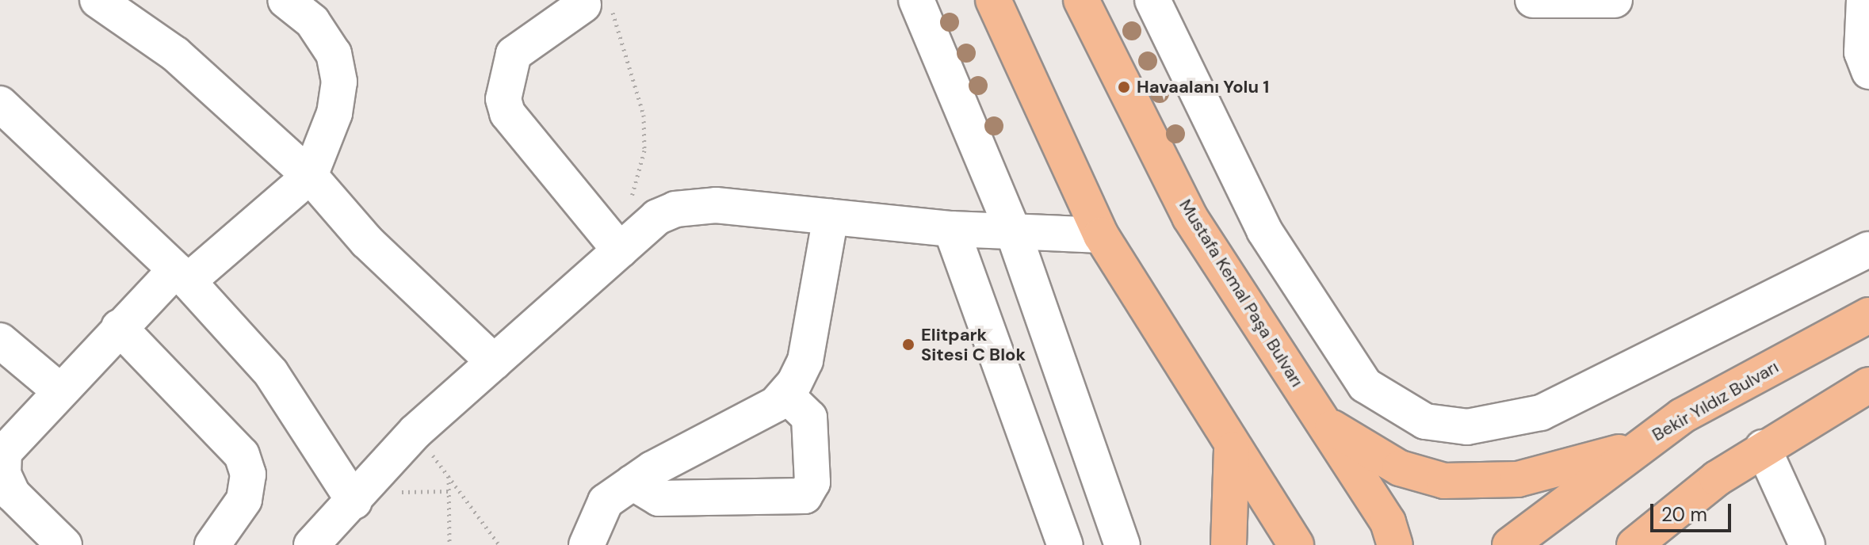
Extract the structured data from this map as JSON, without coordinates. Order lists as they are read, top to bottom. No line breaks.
{"streets":{"main road":["Mustafa Kemal Paşa Bulvarı","Bekir Yıldız Bulvarı"]},"places":["Havaalanı Yolu 1","Elitpark Sitesi C Blok"],"scale_bar":"20 m"}
